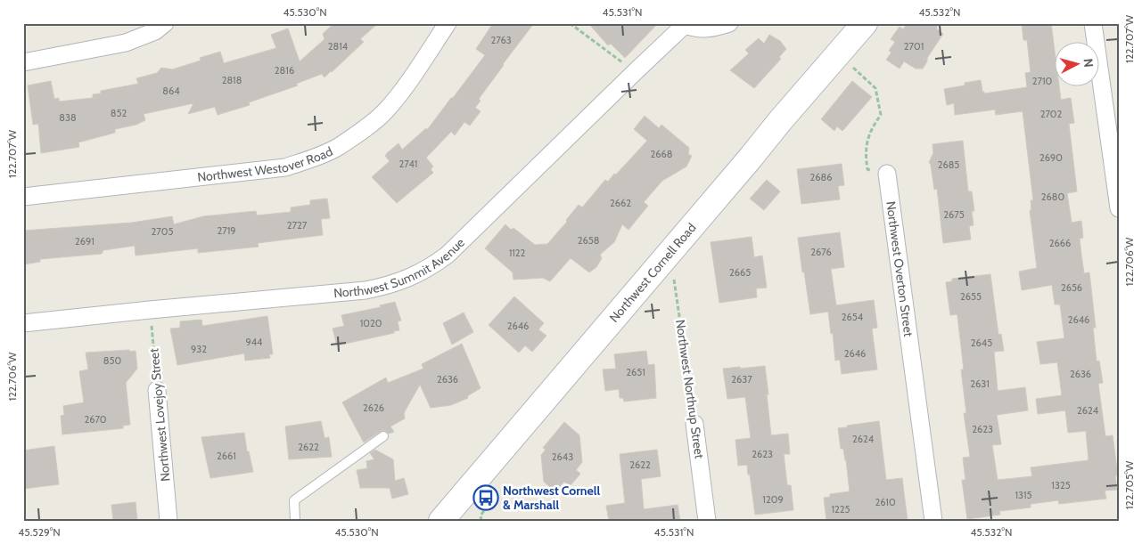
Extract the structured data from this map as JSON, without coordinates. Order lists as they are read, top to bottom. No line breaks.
{"streets":{"main road":["Northwest Cornell Road"],"street":["Northwest Westover Road","Northwest Summit Avenue","Northwest Overton Street","Northwest Northrup Street","Northwest Lovejoy Street"]},"crossings":[["Northwest Summit Avenue","Northwest Lovejoy Street"],["Northwest Cornell Road","Northwest Northrup Street"]],"places":{"bus stop":["Northwest Cornell & Marshall"]},"house_numbers":["2763","2814","2701","2816","2818","2710","864","852","2702","838","2668","2690","2741","2685","2686","2680","2662","2675","2727","2719","2705","2658","2691","2666","2676","1122","2665","2656","2655","2654","2646","1020","2646","944","2645","932","2646","850","2651","2636","2636","2637","2631","2626","2624","2670","2623","2624","2622","2623","2661","2643","2622","1325","1315","1209","2610","1225"],"north":"right","coordinates":["45.530°N","45.531°N","45.532°N","122.707°W","122.706°W","122.705°W","45.529°N"]}
